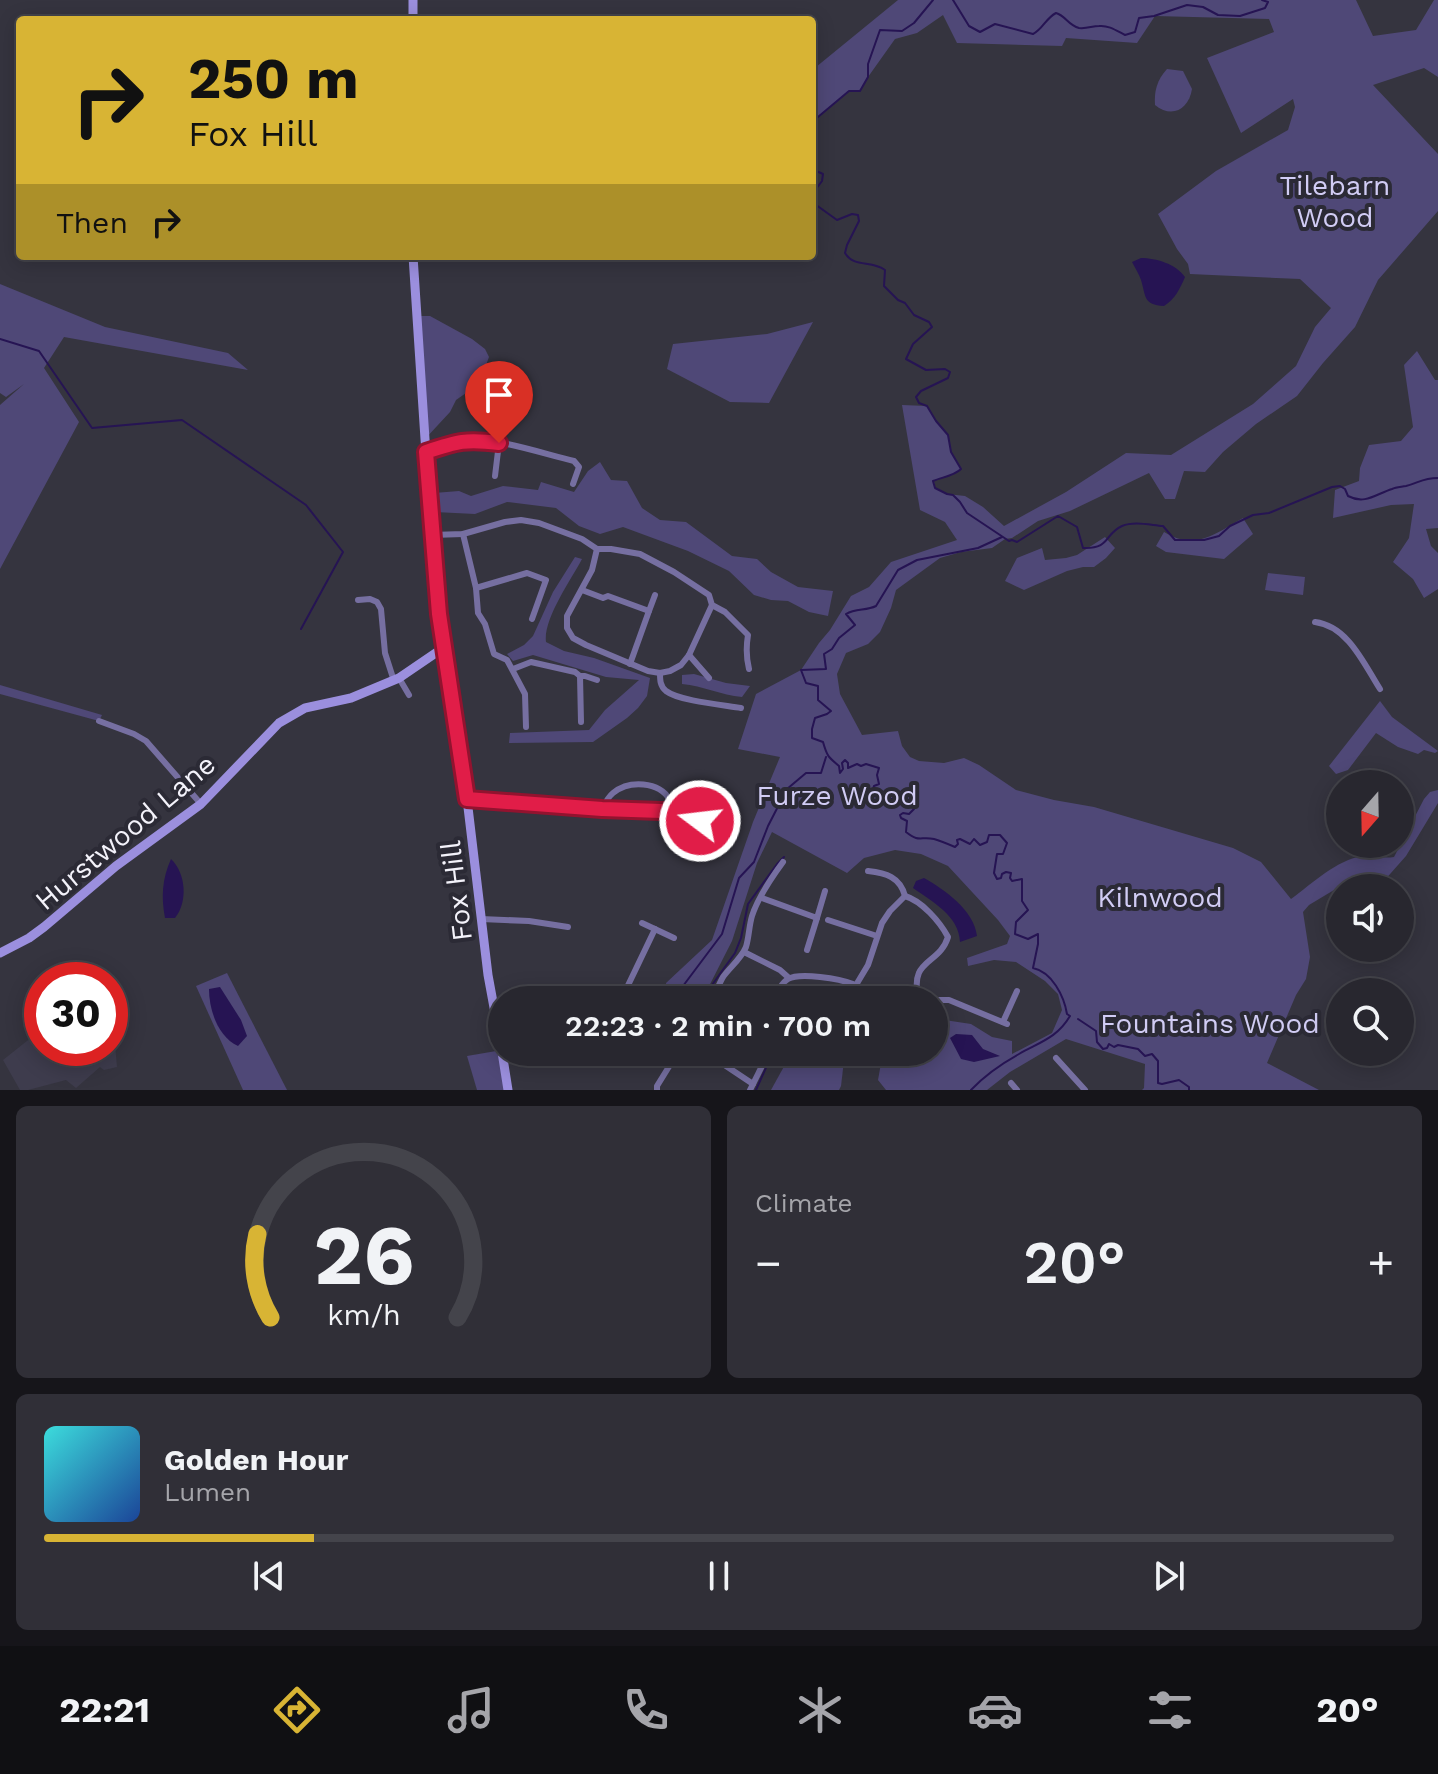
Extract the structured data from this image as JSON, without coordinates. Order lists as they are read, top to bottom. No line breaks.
{"streets":{"main road":["Hurstwood Lane","Fox Hill"]},"crossings":[["Hurstwood Lane","Fox Hill"]],"parks":["Tilebarn Wood","Furze Wood","Kilnwood","Fountains Wood"],"north":"bottom","page":{"turn":["250 m","Fox Hill"],"then":"Then","limit":"30","trip":"22:23 · 2 min · 700 m","tile":"Climate","heat":["−","20°","+"],"song":["Golden Hour","Lumen"],"tabs":["22:21","20°"],"gauge":["26","km/h"]}}
